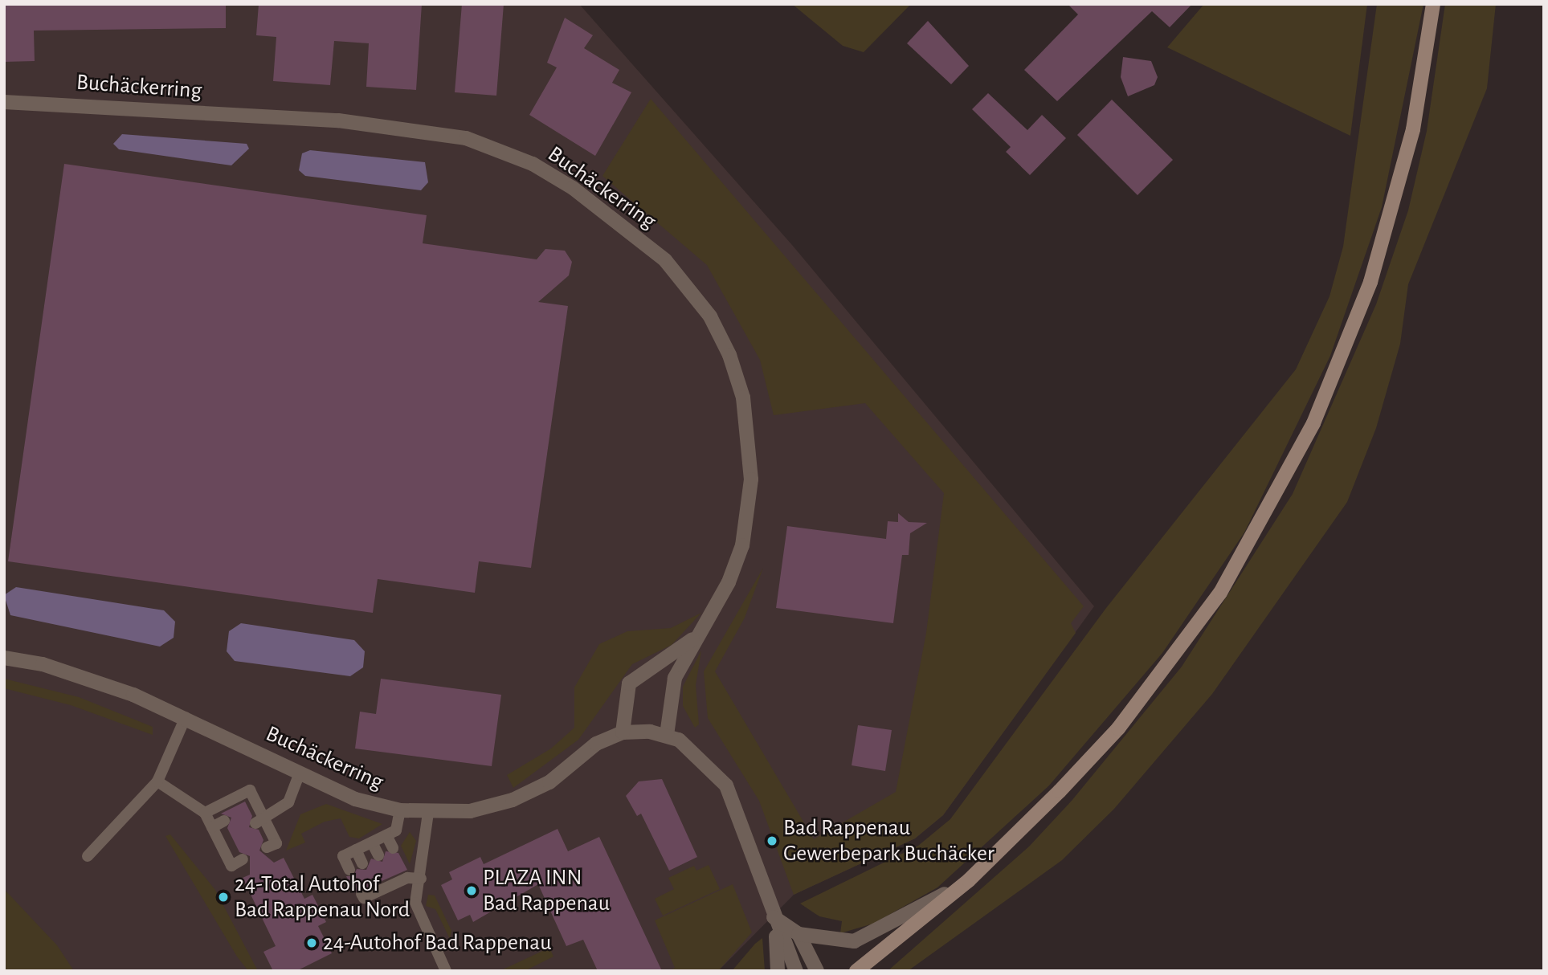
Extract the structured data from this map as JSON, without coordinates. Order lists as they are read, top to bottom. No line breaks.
{"streets":{"street":["Buchäckerring"]},"places":["Bad Rappenau Gewerbepark Buchäcker","PLAZA INN Bad Rappenau","24-Total Autohof Bad Rappenau Nord","24-Autohof Bad Rappenau"]}
